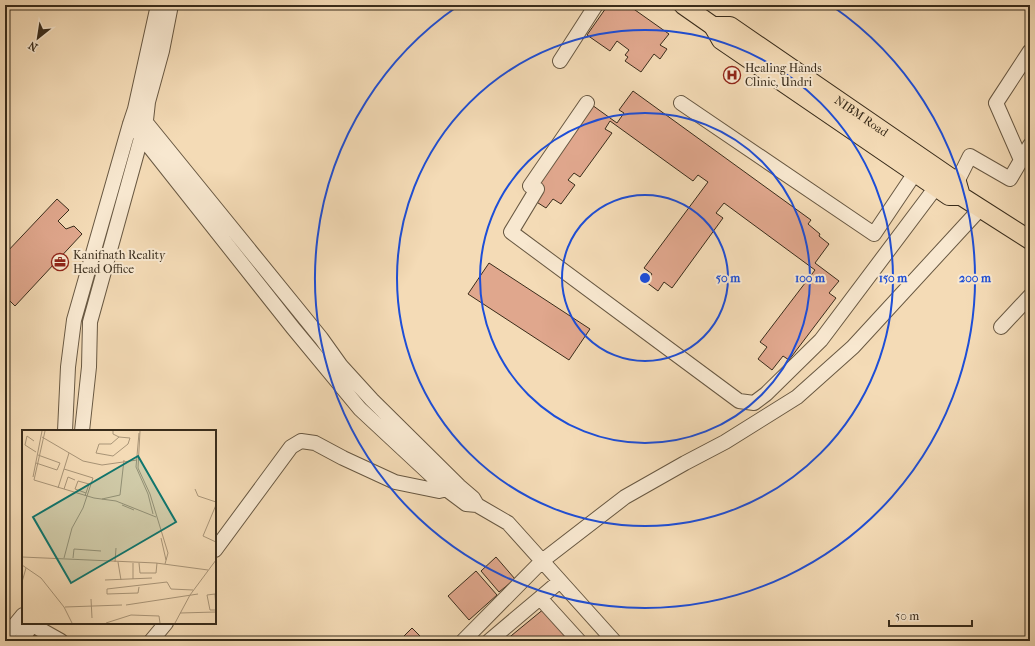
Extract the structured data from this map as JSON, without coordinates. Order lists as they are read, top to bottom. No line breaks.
{"streets":{"main road":["NIBM Road"]},"places":{"hospital":["Healing Hands Clinic, Undri"],"office":["Kanifnath Reality Head Office"]},"scale_bar":"50 m","north":"bottom left","rings":["50 m","100 m","150 m","200 m"]}
